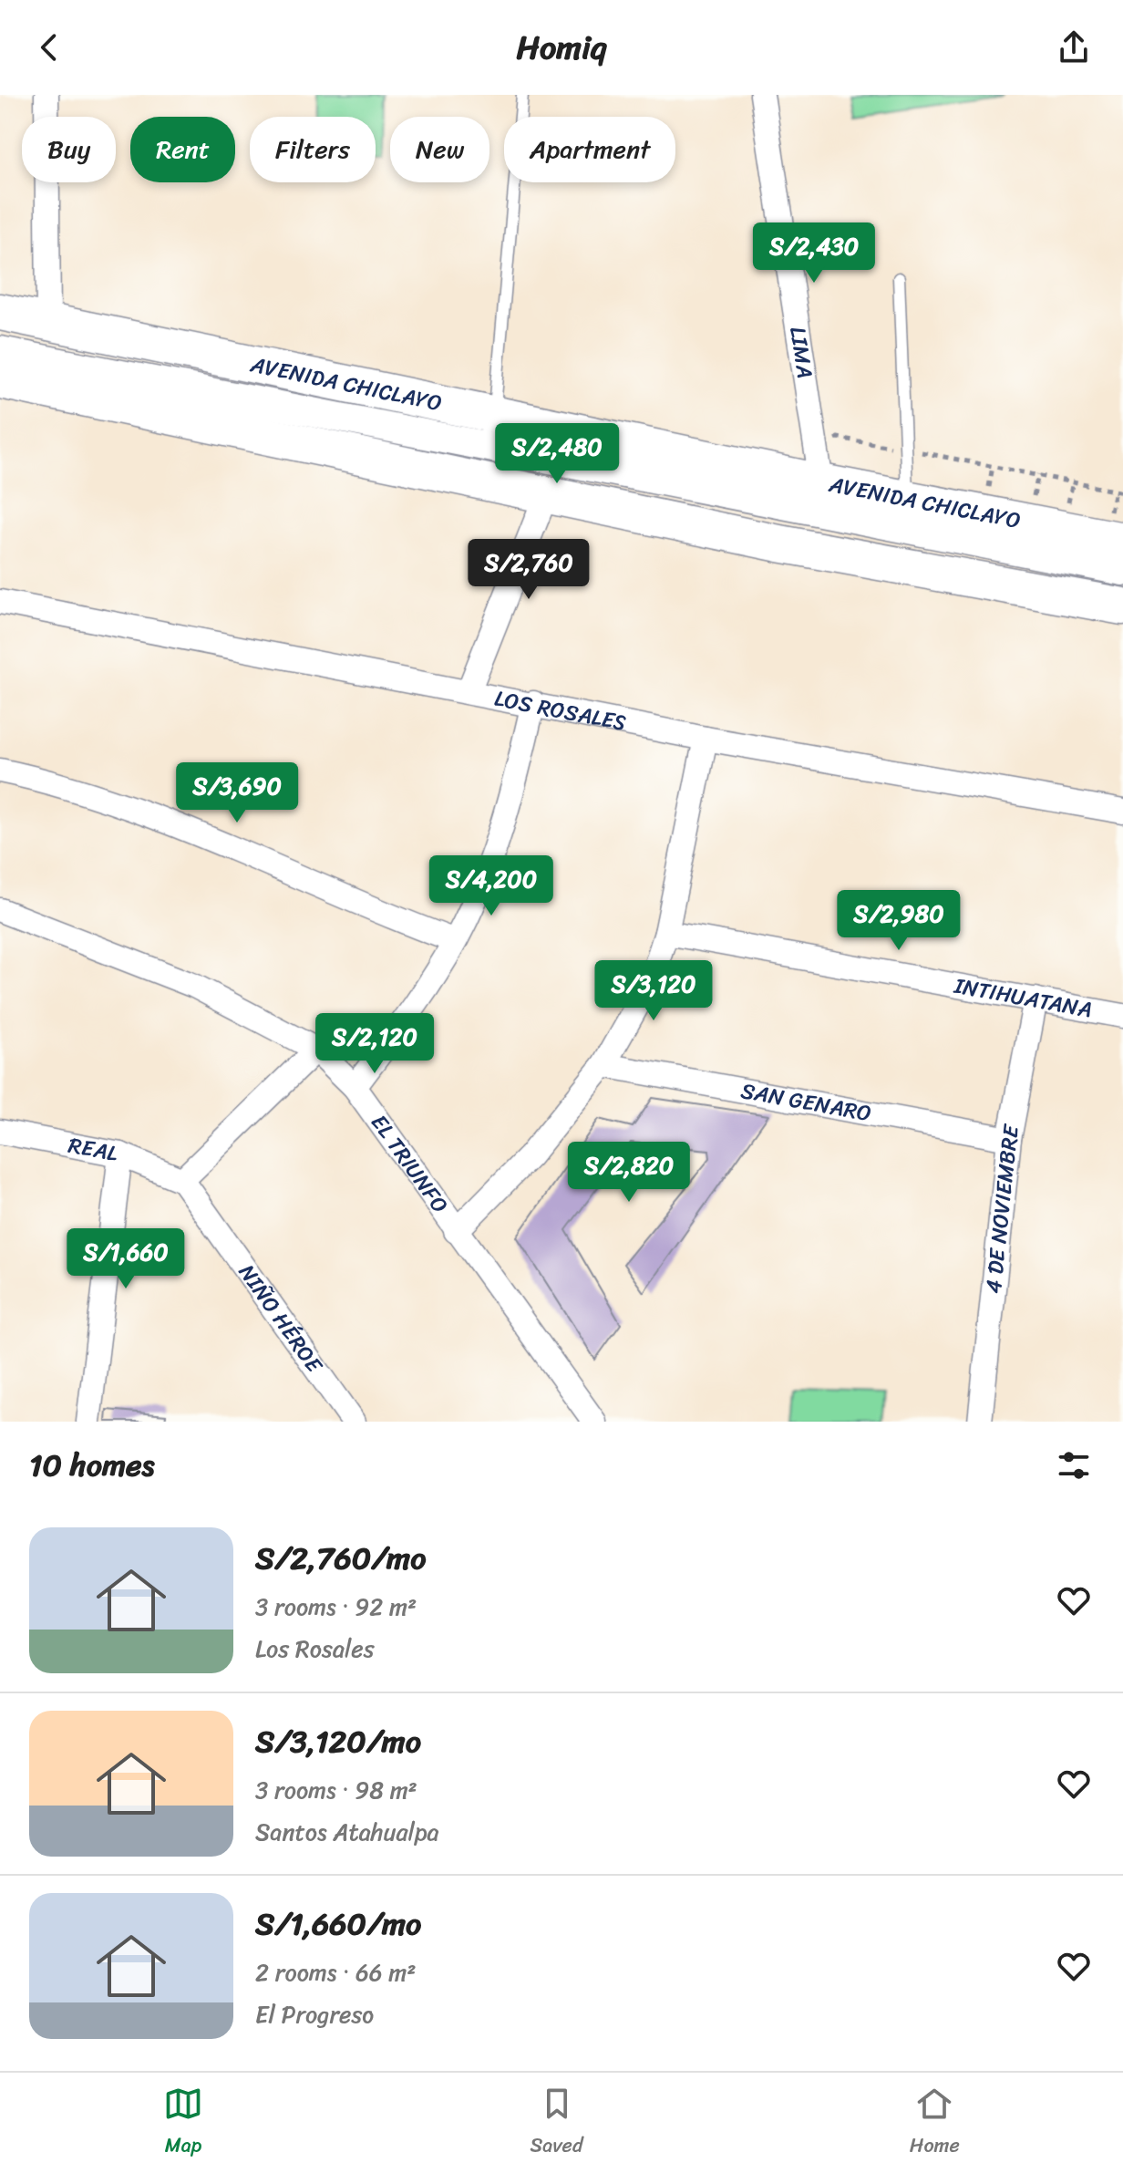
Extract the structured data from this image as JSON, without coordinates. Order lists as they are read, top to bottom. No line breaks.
{"streets":{"main road":["AVENIDA CHICLAYO"],"street":["LIMA","LOS ROSALES","INTIHUATANA","SAN GENARO","REAL","EL TRIUNFO","4 DE NOVIEMBRE","NIÑO HÉROE"]},"crossings":[["LIMA","AVENIDA CHICLAYO"],["INTIHUATANA","4 DE NOVIEMBRE"],["SAN GENARO","4 DE NOVIEMBRE"],["REAL","NIÑO HÉROE"]],"page":{"header":"Homiq","chip":["Buy","Rent","Filters","New","Apartment"],"price":["S/2,430","S/2,480","S/2,760","S/3,690","S/4,200","S/2,980","S/3,120","S/2,120","S/2,820","S/1,660"],"heading":"10 homes","list":[{"name":"S/2,760/mo","note":"3 rooms · 92 m² · Los Rosales"},{"name":"S/3,120/mo","note":"3 rooms · 98 m² · Santos Atahualpa"},{"name":"S/1,660/mo","note":"2 rooms · 66 m² · El Progreso"}],"tabs":["Map","Saved","Home"]}}
